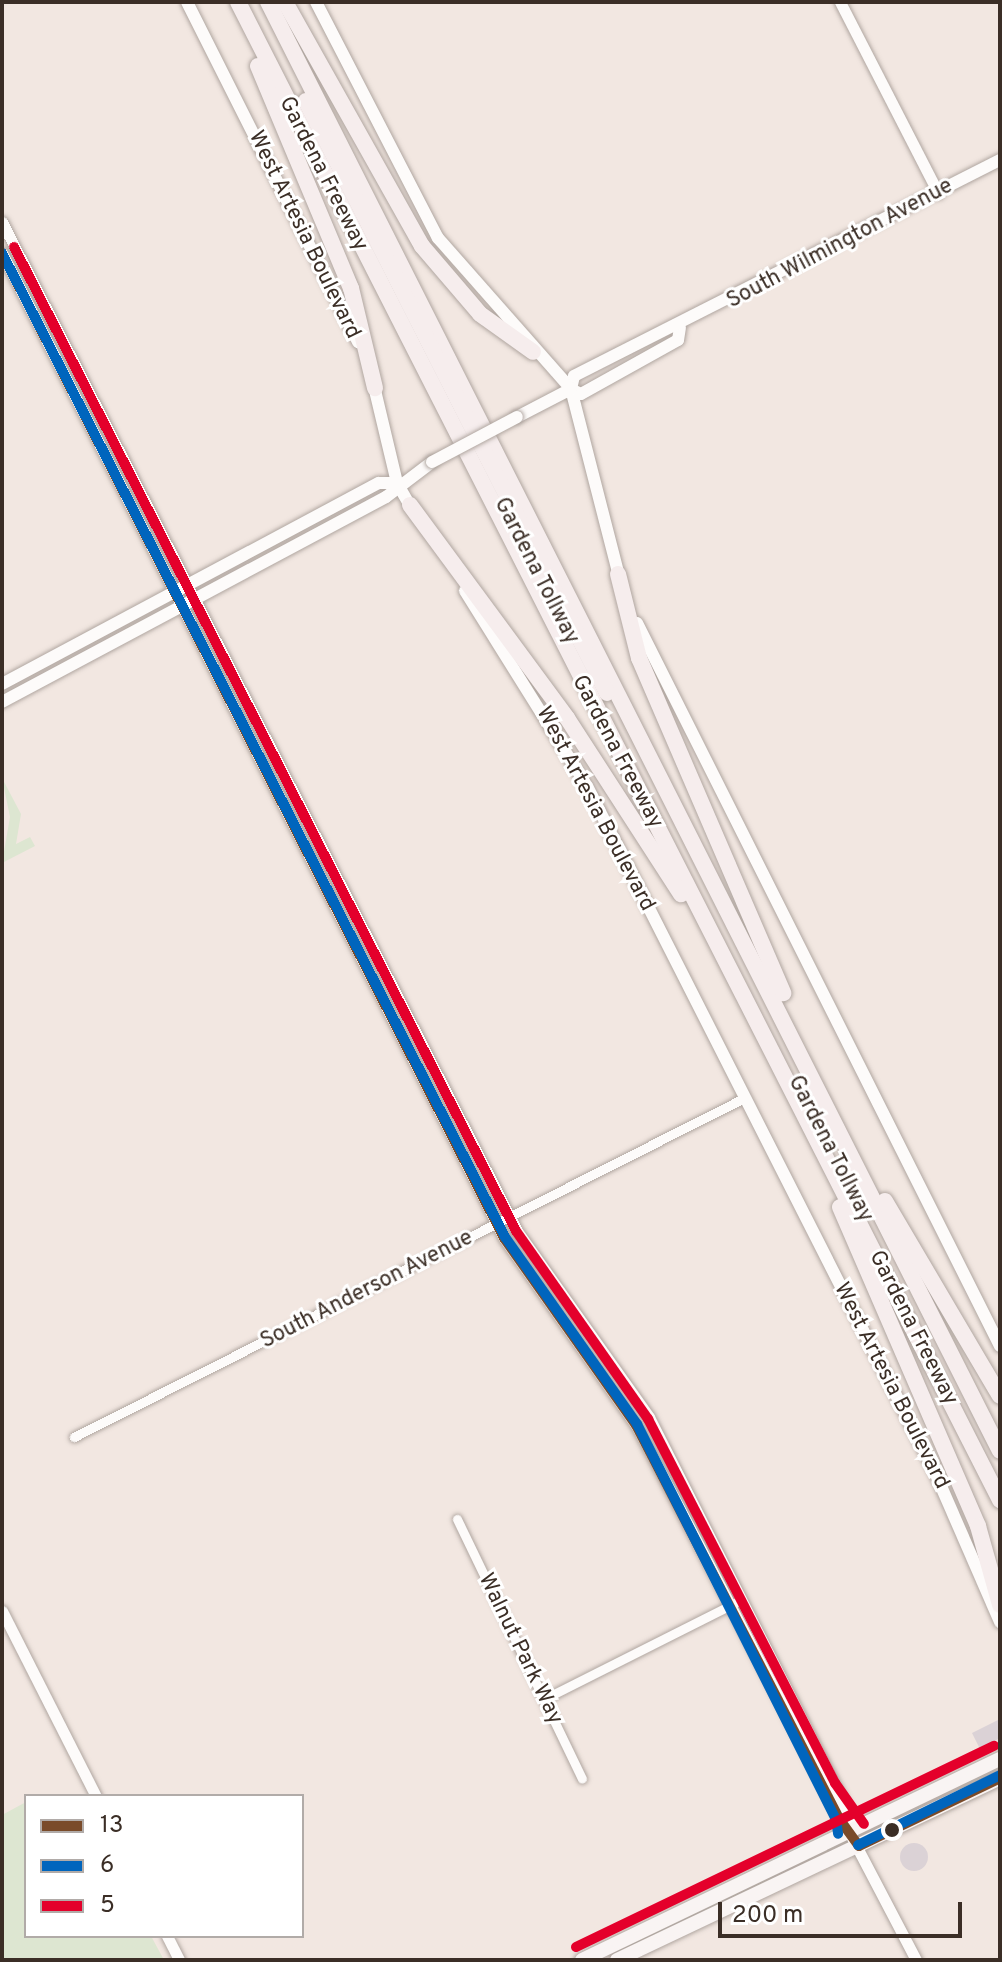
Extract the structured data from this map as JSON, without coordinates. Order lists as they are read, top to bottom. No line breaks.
{"streets":{"highway":["Gardena Freeway","Gardena Tollway"],"main road":["West Artesia Boulevard","South Wilmington Avenue"],"street":["South Anderson Avenue","Walnut Park Way"]},"crossings":[["Gardena Freeway","Gardena Tollway"],["West Artesia Boulevard","South Wilmington Avenue"],["West Artesia Boulevard","South Anderson Avenue"]],"lines":["transit line 5","transit line 13","transit line 6"],"legend":["13","6","5"],"scale_bar":"200 m"}
